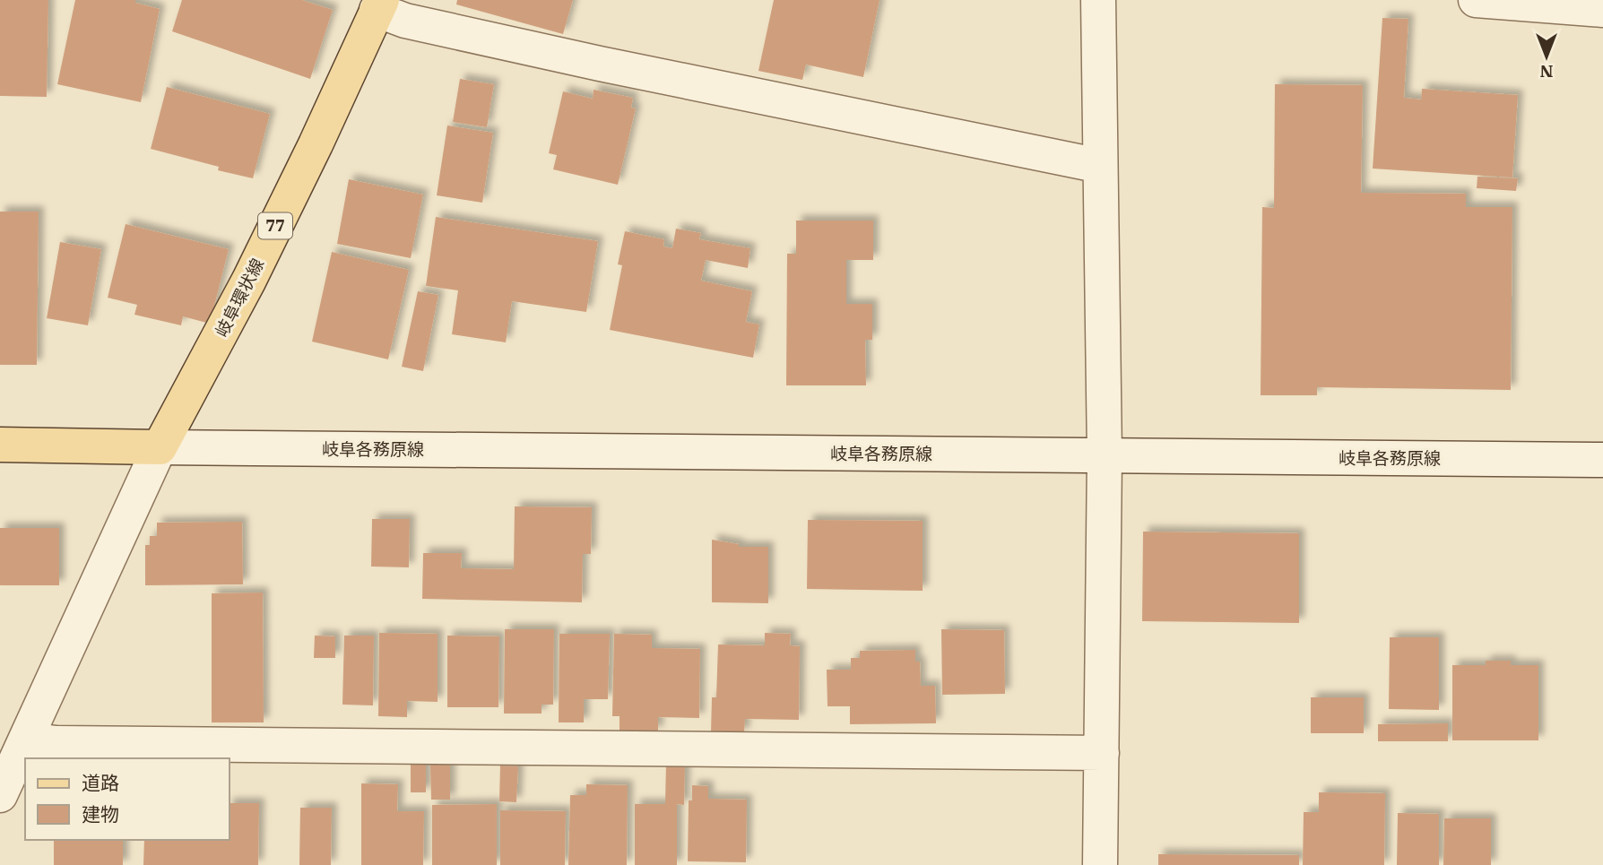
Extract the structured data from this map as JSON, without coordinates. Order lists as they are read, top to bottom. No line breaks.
{"streets":{"main road":["77","岐阜環状線"],"street":["岐阜各務原線"]},"crossings":[["岐阜環状線","岐阜各務原線"]],"legend":["道路","建物"],"north":"bottom"}
